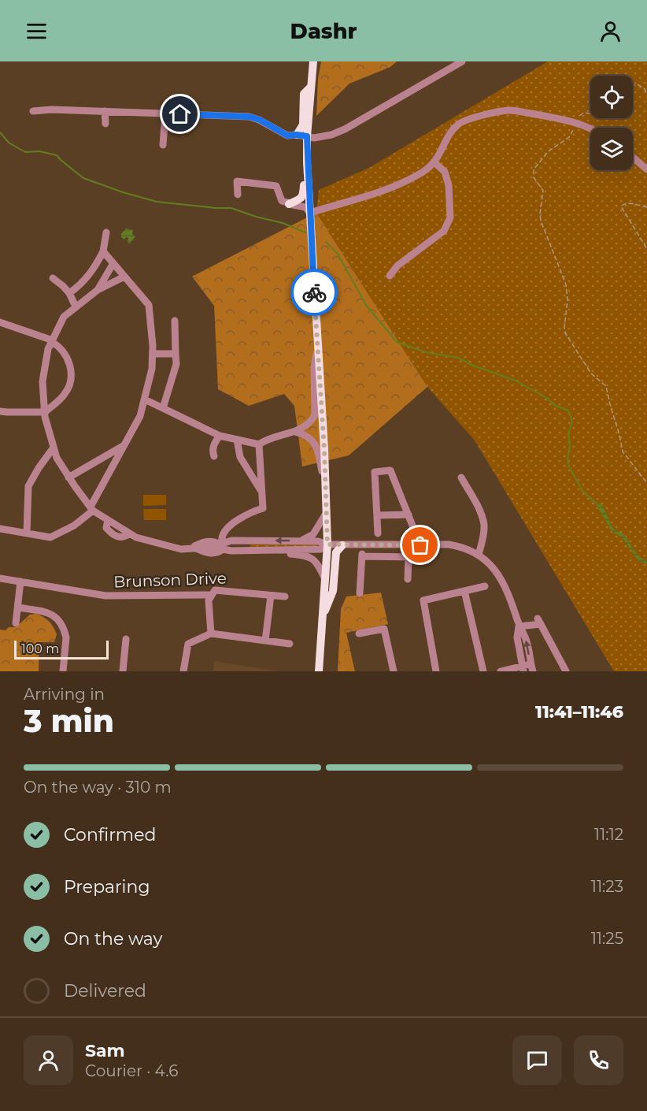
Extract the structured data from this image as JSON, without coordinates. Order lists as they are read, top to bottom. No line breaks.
{"streets":{"street":["Brunson Drive"]},"scale_bar":"100 m","page":{"header":"Dashr","scale":"100 m","heading":["3 min","Arriving in","11:41–11:46"],"panel":["Sam","Courier · 4.6"],"bar":"On the way · 310 m","list":[["Confirmed","11:12"],["Preparing","11:23"],["On the way","11:25"],"Delivered"]}}
